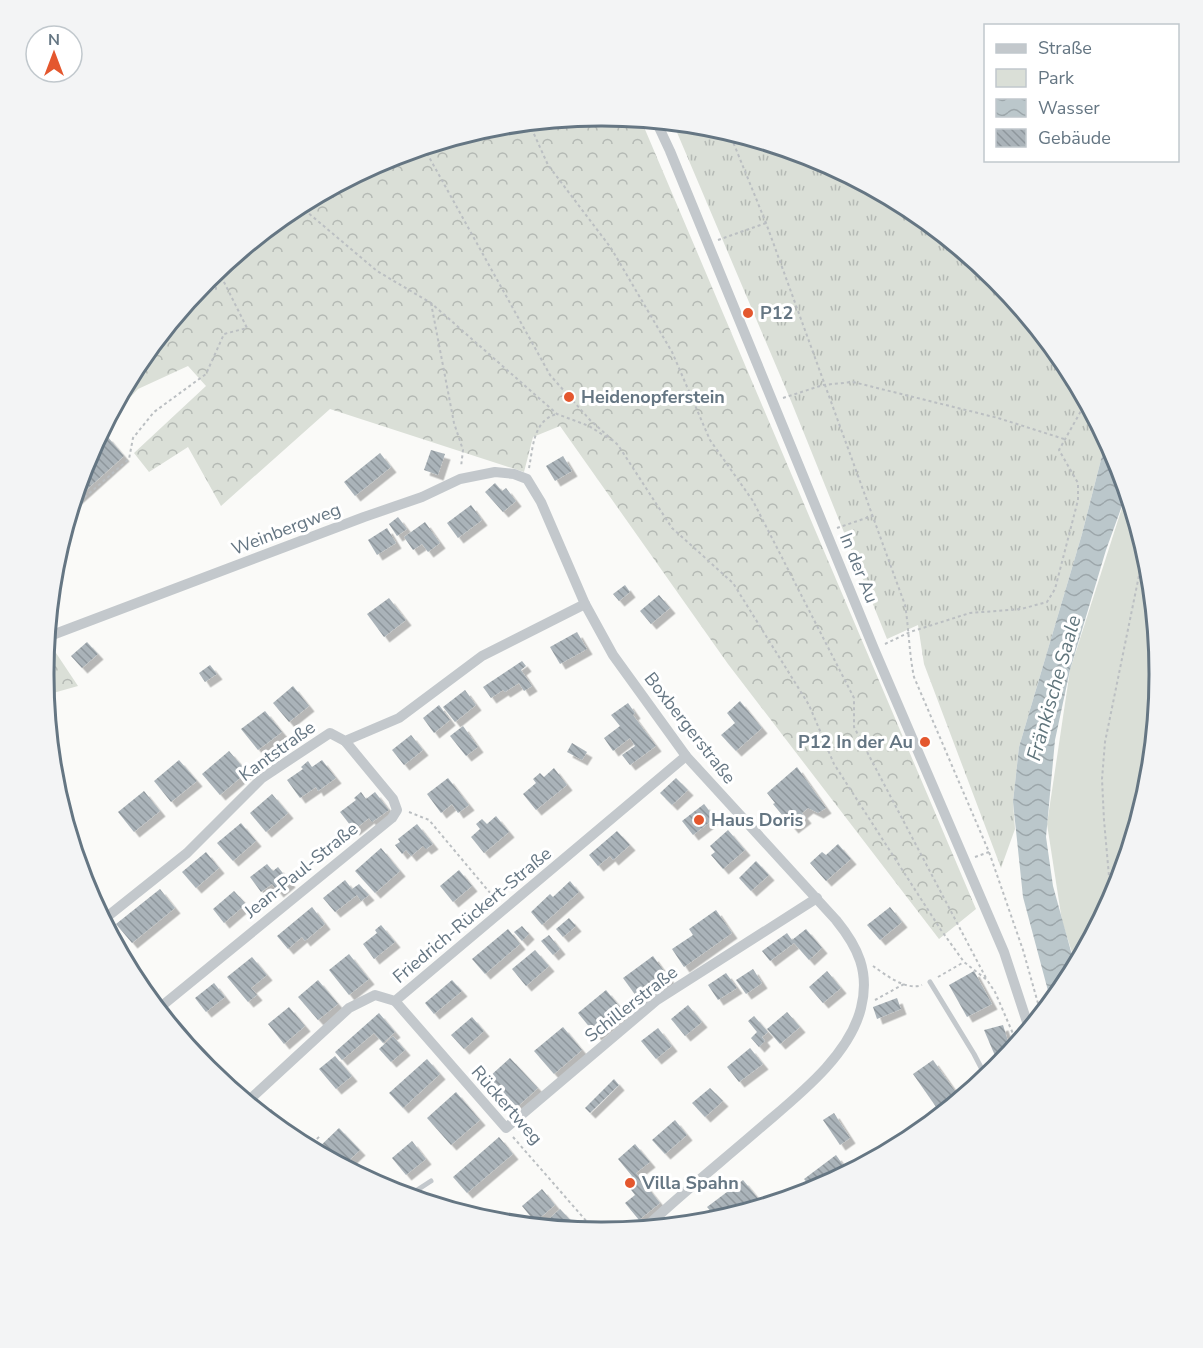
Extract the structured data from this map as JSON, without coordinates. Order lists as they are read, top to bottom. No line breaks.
{"streets":{"street":["Weinbergweg","In der Au","Boxbergerstraße","Kantstraße","Jean-Paul-Straße","Friedrich-Rückert-Straße","Schillerstraße","Rückertweg"]},"crossings":[["Weinbergweg","Boxbergerstraße"],["Boxbergerstraße","Kantstraße"],["Boxbergerstraße","Friedrich-Rückert-Straße"],["Boxbergerstraße","Schillerstraße"],["Kantstraße","Jean-Paul-Straße"],["Friedrich-Rückert-Straße","Rückertweg"],["Schillerstraße","Rückertweg"]],"water":["Fränkische Saale"],"places":["P12","Heidenopferstein","P12 In der Au","Haus Doris","Villa Spahn"],"legend":["Straße","Park","Wasser","Gebäude"],"north":"top"}
